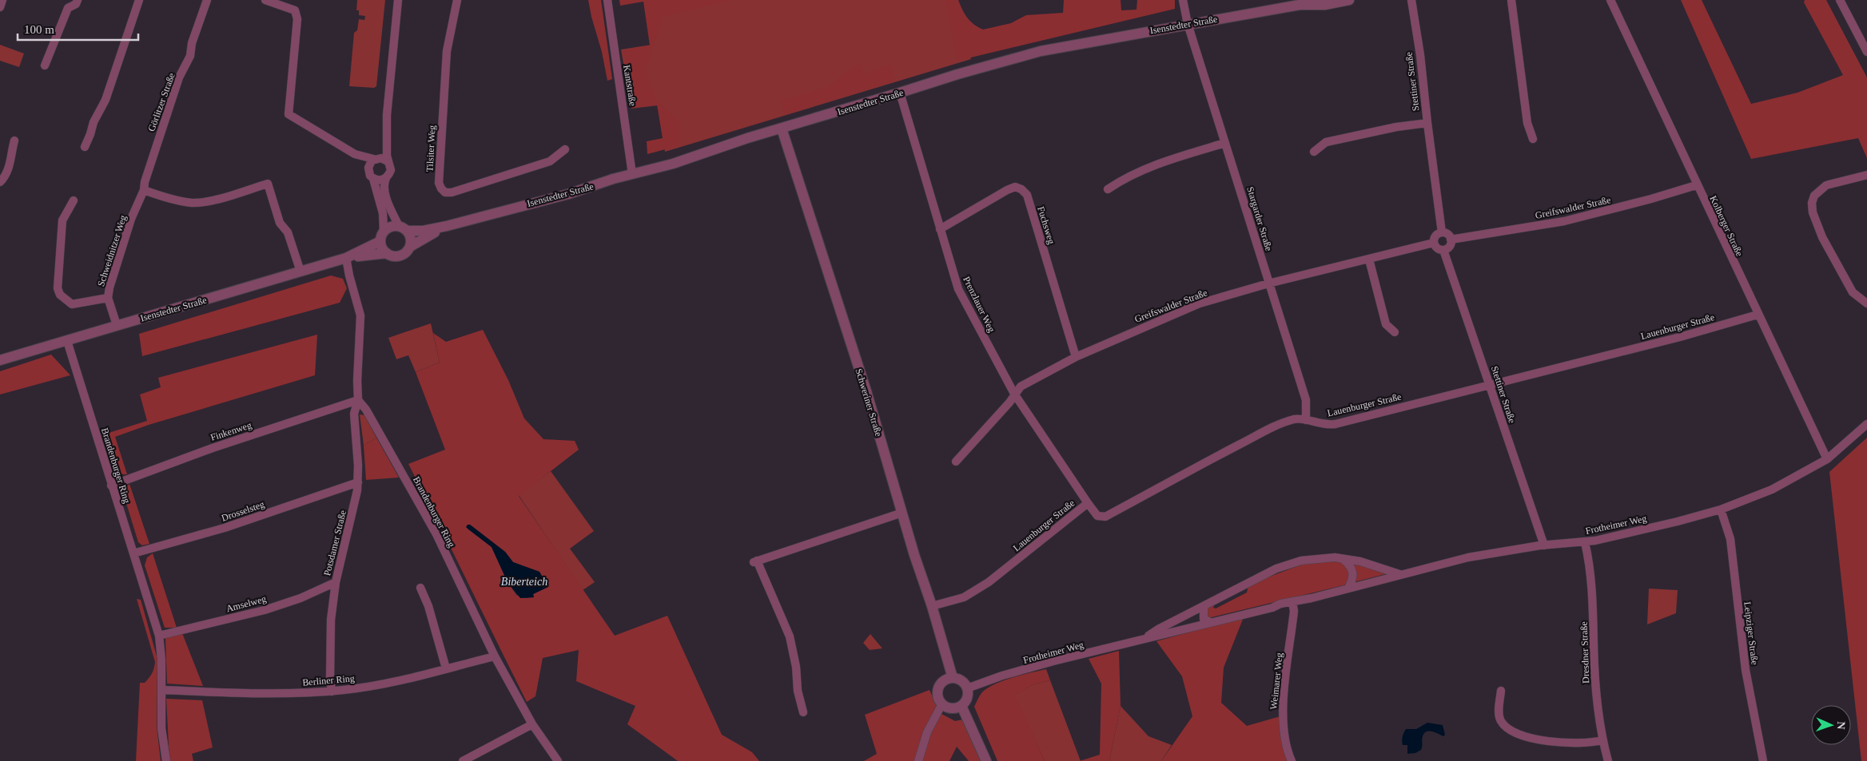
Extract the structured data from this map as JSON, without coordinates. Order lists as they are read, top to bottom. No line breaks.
{"streets":{"street":["Isenstedter Straße","Stettiner Straße","Kantstraße","Görlitzer Straße","Tilsiter Weg","Greifswalder Straße","Stargarder Straße","Fuchsweg","Kolberger Straße","Schweidnitzer Weg","Prenzlauer Weg","Lauenburger Straße","Schweriner Straße","Finkenweg","Brandenburger Ring","Drosselsteg","Frotheimer Weg","Potsdamer Straße","Amselweg","Leipziger Straße","Dresdner Straße","Berliner Ring","Weimarer Weg"]},"crossings":[["Isenstedter Straße","Kantstraße"],["Isenstedter Straße","Stargarder Straße"],["Isenstedter Straße","Schweidnitzer Weg"],["Isenstedter Straße","Prenzlauer Weg"],["Isenstedter Straße","Schweriner Straße"],["Isenstedter Straße","Brandenburger Ring"],["Stettiner Straße","Greifswalder Straße"],["Stettiner Straße","Lauenburger Straße"],["Stettiner Straße","Frotheimer Weg"],["Görlitzer Straße","Schweidnitzer Weg"],["Greifswalder Straße","Stargarder Straße"],["Greifswalder Straße","Fuchsweg"],["Greifswalder Straße","Kolberger Straße"],["Greifswalder Straße","Prenzlauer Weg"],["Stargarder Straße","Lauenburger Straße"],["Fuchsweg","Prenzlauer Weg"],["Kolberger Straße","Lauenburger Straße"],["Kolberger Straße","Frotheimer Weg"],["Prenzlauer Weg","Lauenburger Straße"],["Lauenburger Straße","Schweriner Straße"],["Schweriner Straße","Frotheimer Weg"],["Finkenweg","Brandenburger Ring"],["Finkenweg","Potsdamer Straße"],["Brandenburger Ring","Drosselsteg"],["Brandenburger Ring","Potsdamer Straße"],["Brandenburger Ring","Amselweg"],["Brandenburger Ring","Berliner Ring"],["Drosselsteg","Potsdamer Straße"],["Frotheimer Weg","Leipziger Straße"],["Frotheimer Weg","Dresdner Straße"],["Frotheimer Weg","Weimarer Weg"],["Potsdamer Straße","Amselweg"],["Potsdamer Straße","Berliner Ring"]],"water":["Biberteich"],"scale_bar":"100 m","north":"right"}
